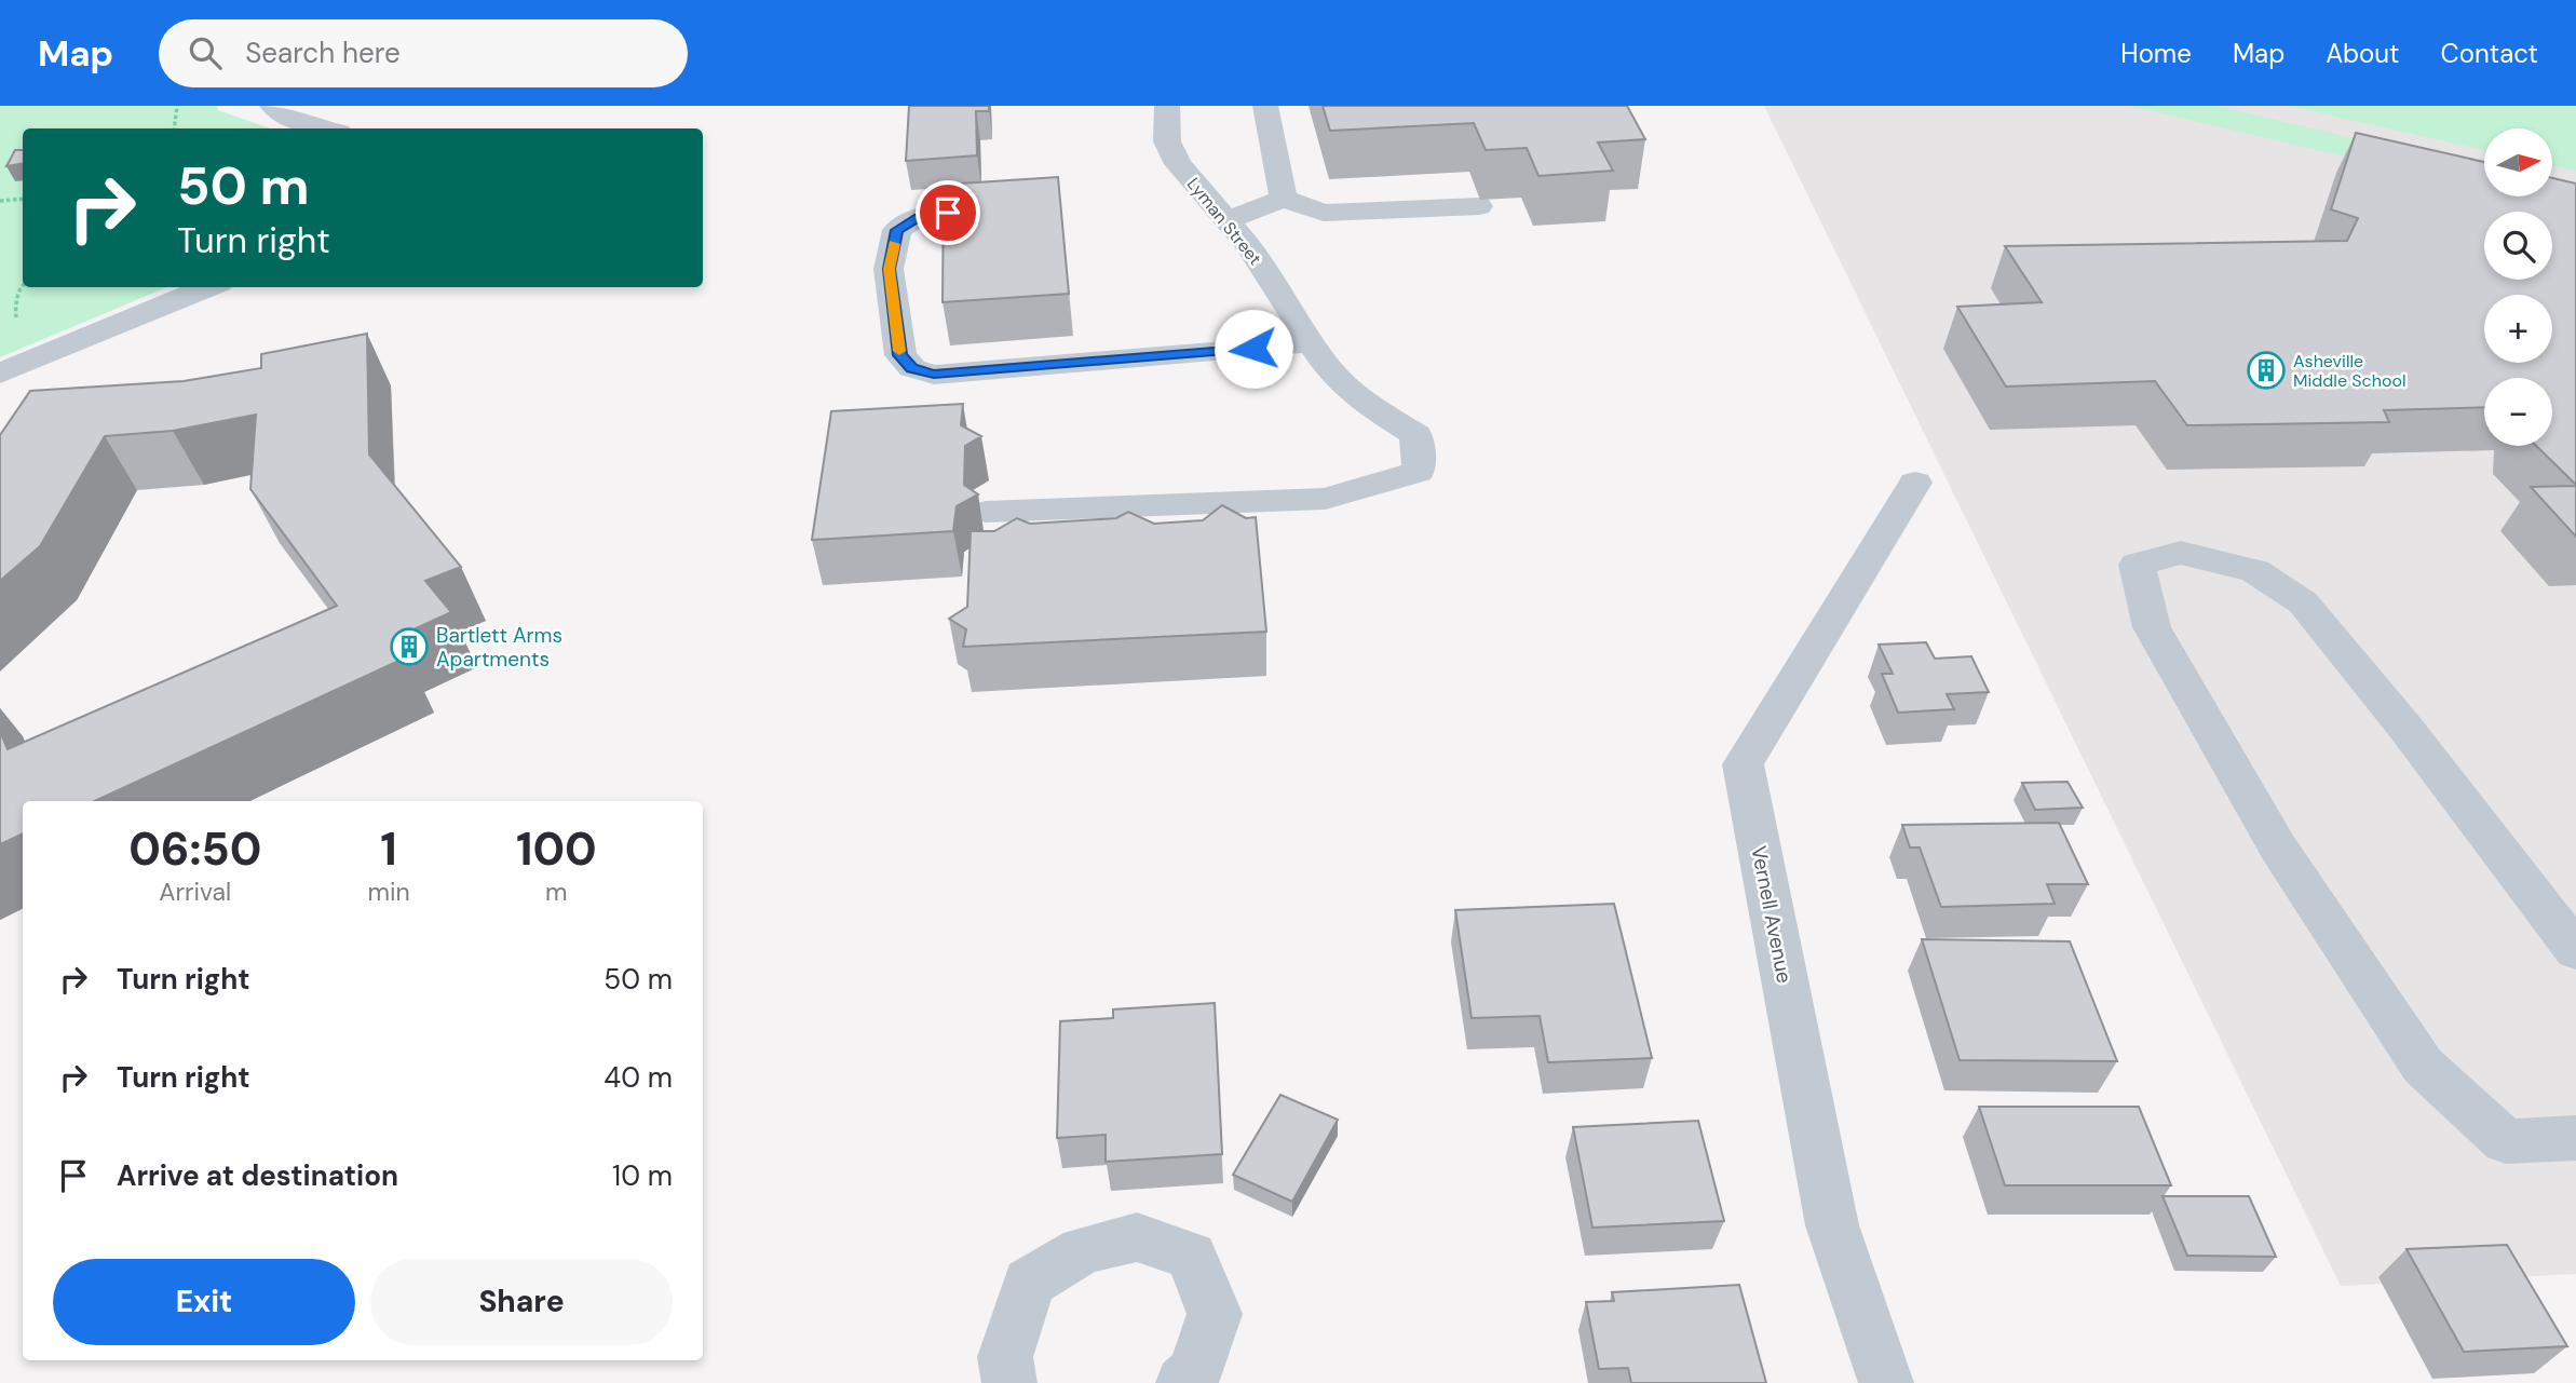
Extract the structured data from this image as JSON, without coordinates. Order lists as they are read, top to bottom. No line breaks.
{"streets":{"street":["Lyman Street","Vernell Avenue"]},"places":{"building":["Asheville Middle School","Bartlett Arms Apartments"]},"north":"right","page":{"header":"Map","search":"Search here","nav":["Home","Map","About","Contact"],"map_buttons":["+","−"],"turn":["50 m","Turn right"],"eta":["06:50","Arrival","1","min","100","m"],"list":[{"name":"Turn right","value":"50 m"},{"name":"Turn right","value":"40 m"},{"name":"Arrive at destination","value":"10 m"}],"buttons":["Exit","Share"]}}
